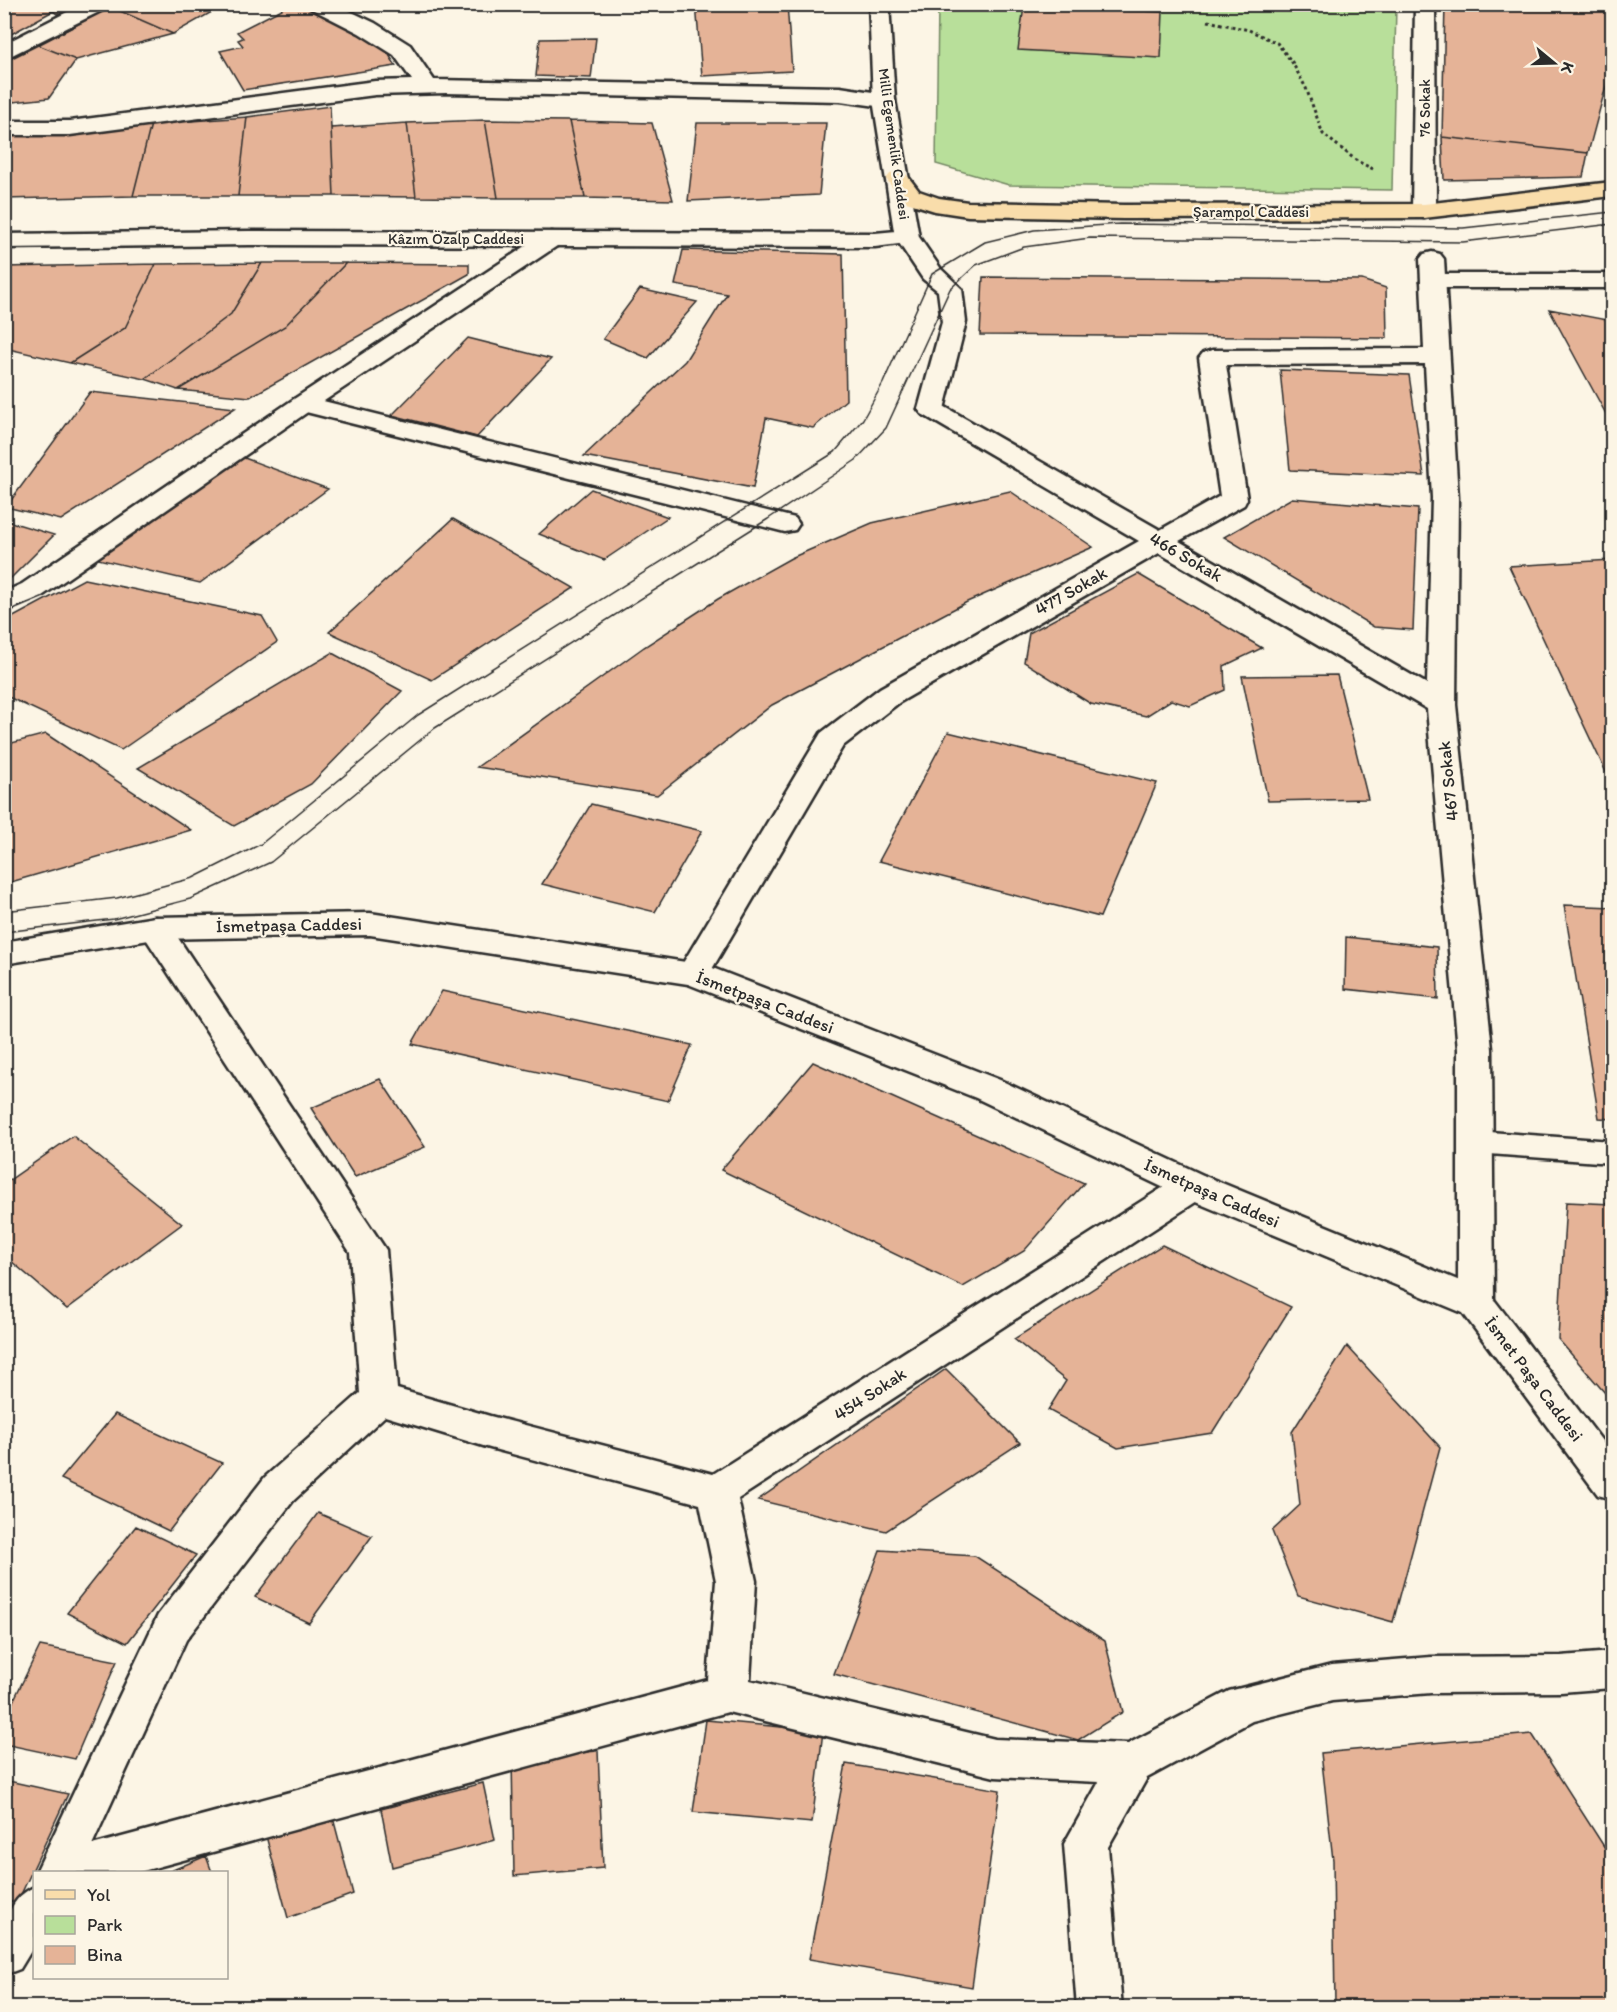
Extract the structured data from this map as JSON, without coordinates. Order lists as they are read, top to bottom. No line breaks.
{"streets":{"main road":["Şarampol Caddesi"],"street":["76 Sokak","Milli Egemenlik Caddesi","Kâzım Özalp Caddesi","466 Sokak","477 Sokak","467 Sokak","İsmetpaşa Caddesi","İsmet Paşa Caddesi","454 Sokak"]},"crossings":[["76 Sokak","Şarampol Caddesi"],["Milli Egemenlik Caddesi","Şarampol Caddesi"],["Milli Egemenlik Caddesi","Kâzım Özalp Caddesi"],["Milli Egemenlik Caddesi","466 Sokak"],["466 Sokak","477 Sokak"],["466 Sokak","467 Sokak"],["477 Sokak","467 Sokak"],["477 Sokak","İsmetpaşa Caddesi"],["467 Sokak","İsmetpaşa Caddesi"],["467 Sokak","İsmet Paşa Caddesi"],["İsmetpaşa Caddesi","İsmet Paşa Caddesi"],["İsmetpaşa Caddesi","454 Sokak"]],"legend":["Yol","Park","Bina"],"north":"right"}
